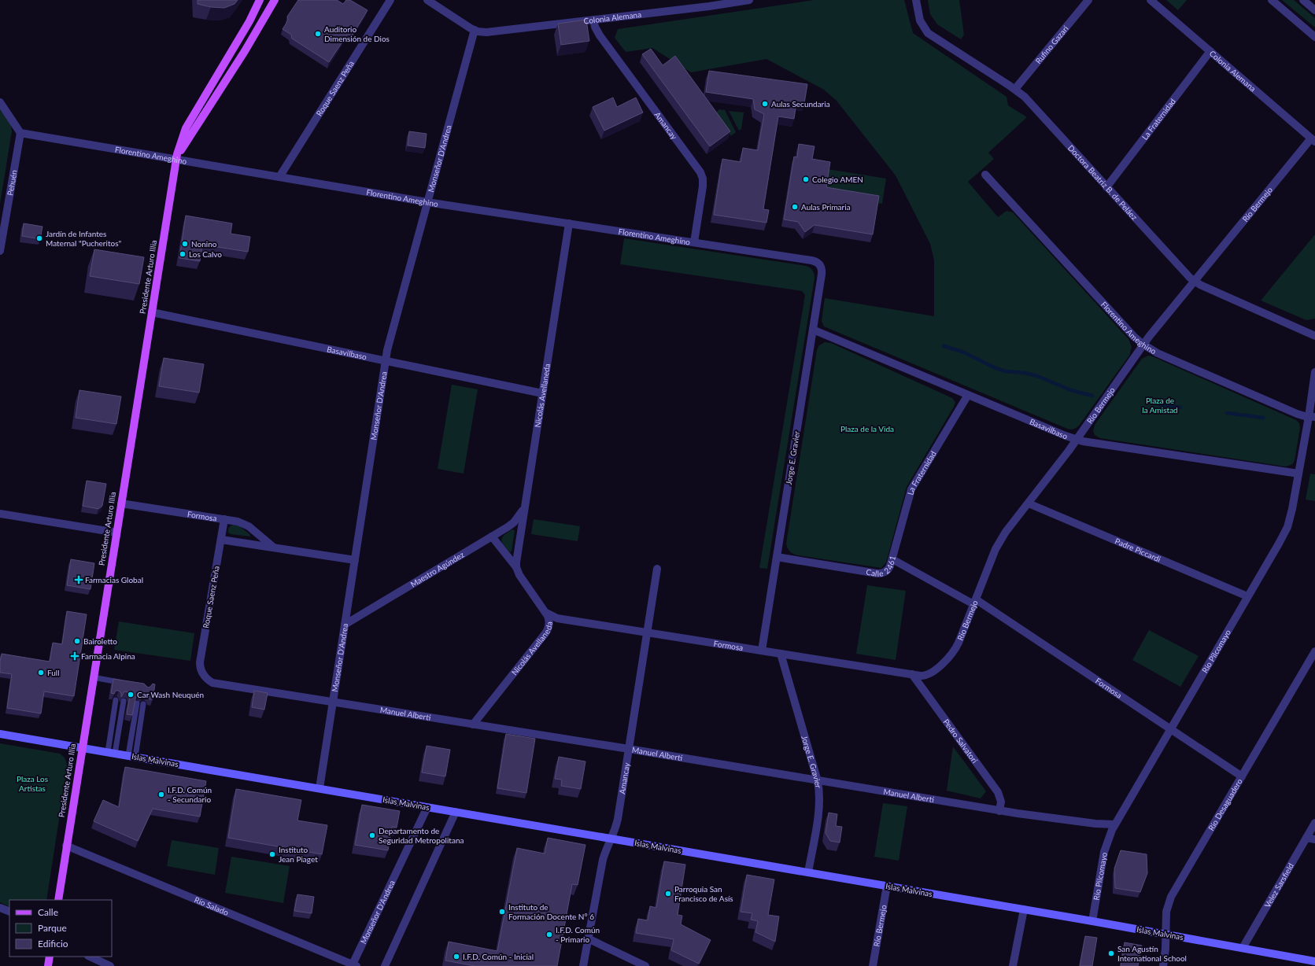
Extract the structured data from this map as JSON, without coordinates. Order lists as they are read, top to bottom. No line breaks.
{"streets":{"main road":["Presidente Arturo Illia","Islas Malvinas"],"street":["Colonia Alemana","Rufino Gazari","Roque Saenz Peña","La Fraternidad","Amancay","Florentino Ameghino","Monseñor D'Andrea","Pehuén","Doctora Beatriz B. de Peláez","Río Bermejo","Basavilbaso","Nicolás Avellaneda","Jorge E. Gravier","Formosa","Padre Piccardi","Calle 2461","Maestro Agúndez","Río Pilcomayo","Manuel Alberti","Pedro Salvatori","Río Desaguadero","Velez Sarsfield","Río Salado"]},"crossings":[["Colonia Alemana","La Fraternidad"],["Colonia Alemana","Amancay"],["Colonia Alemana","Monseñor D'Andrea"],["Colonia Alemana","Río Bermejo"],["Rufino Gazari","Doctora Beatriz B. de Peláez"],["Roque Saenz Peña","Florentino Ameghino"],["Roque Saenz Peña","Formosa"],["Roque Saenz Peña","Manuel Alberti"],["La Fraternidad","Doctora Beatriz B. de Peláez"],["La Fraternidad","Basavilbaso"],["La Fraternidad","Calle 2461"],["Amancay","Florentino Ameghino"],["Amancay","Formosa"],["Amancay","Manuel Alberti"],["Amancay","Islas Malvinas"],["Florentino Ameghino","Monseñor D'Andrea"],["Florentino Ameghino","Pehuén"],["Florentino Ameghino","Río Bermejo"],["Florentino Ameghino","Presidente Arturo Illia"],["Florentino Ameghino","Nicolás Avellaneda"],["Florentino Ameghino","Jorge E. Gravier"],["Florentino Ameghino","Río Pilcomayo"],["Monseñor D'Andrea","Basavilbaso"],["Monseñor D'Andrea","Maestro Agúndez"],["Monseñor D'Andrea","Manuel Alberti"],["Monseñor D'Andrea","Islas Malvinas"],["Monseñor D'Andrea","Río Salado"],["Doctora Beatriz B. de Peláez","Río Bermejo"],["Río Bermejo","Basavilbaso"],["Río Bermejo","Formosa"],["Río Bermejo","Padre Piccardi"],["Río Bermejo","Calle 2461"],["Río Bermejo","Pedro Salvatori"],["Río Bermejo","Islas Malvinas"],["Presidente Arturo Illia","Basavilbaso"],["Presidente Arturo Illia","Formosa"],["Presidente Arturo Illia","Islas Malvinas"],["Presidente Arturo Illia","Río Salado"],["Basavilbaso","Nicolás Avellaneda"],["Basavilbaso","Jorge E. Gravier"],["Basavilbaso","Río Pilcomayo"],["Nicolás Avellaneda","Formosa"],["Nicolás Avellaneda","Maestro Agúndez"],["Nicolás Avellaneda","Manuel Alberti"],["Jorge E. Gravier","Formosa"],["Jorge E. Gravier","Calle 2461"],["Jorge E. Gravier","Manuel Alberti"],["Jorge E. Gravier","Islas Malvinas"],["Formosa","Calle 2461"],["Formosa","Río Pilcomayo"],["Formosa","Pedro Salvatori"],["Formosa","Río Desaguadero"],["Padre Piccardi","Río Pilcomayo"],["Río Pilcomayo","Manuel Alberti"],["Río Pilcomayo","Islas Malvinas"],["Manuel Alberti","Pedro Salvatori"],["Islas Malvinas","Río Desaguadero"],["Islas Malvinas","Velez Sarsfield"]],"parks":["Plaza de la Amistad","Plaza de la Vida","Plaza Los Artistas"],"places":{"other":["Auditorio Dimensión de Dios","Aulas Secundaria","Colegio AMEN","Aulas Primaria","Jardín de Infantes Maternal \"Pucheritos\"","Nonino","Los Calvo","Bairoletto","Full","Car Wash Neuquén","I.F.D. Común - Secundario","Departamento de Seguridad Metropolitana","Instituto Jean Piaget","Parroquia San Francisco de Asís","Instituto de Formación Docente N° 6","I.F.D. Común - Primario","San Agustín International School","I.F.D. Común - Inicial"],"health":["Farmacias Global","Farmacia Alpina"]},"legend":["Calle","Parque","Edificio"]}
